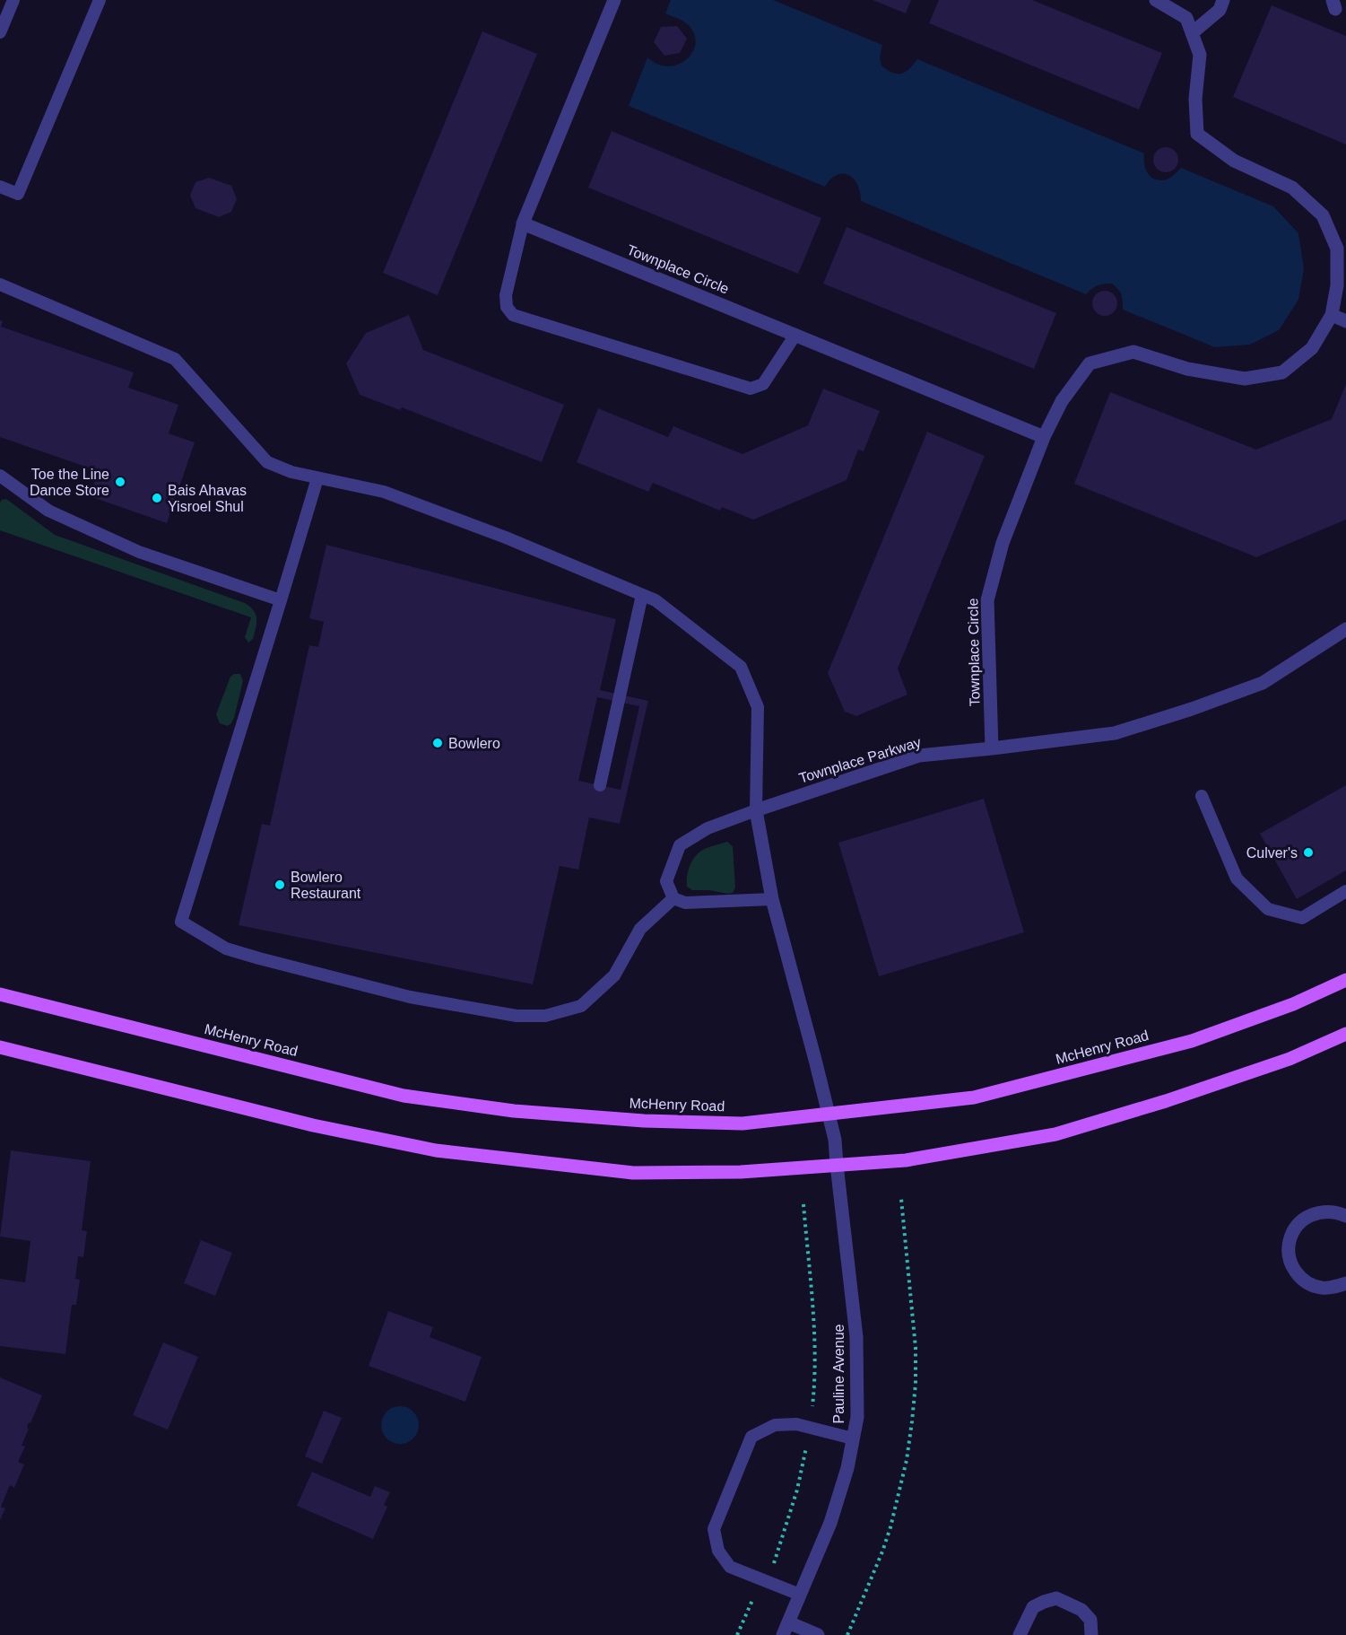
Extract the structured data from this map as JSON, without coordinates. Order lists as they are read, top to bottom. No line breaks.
{"streets":{"main road":["McHenry Road"],"street":["Townplace Circle","Townplace Parkway","Pauline Avenue"]},"crossings":[["Townplace Circle","Townplace Parkway"]],"places":["Toe the Line Dance Store","Bais Ahavas Yisroel Shul","Bowlero","Culver's","Bowlero Restaurant"]}
